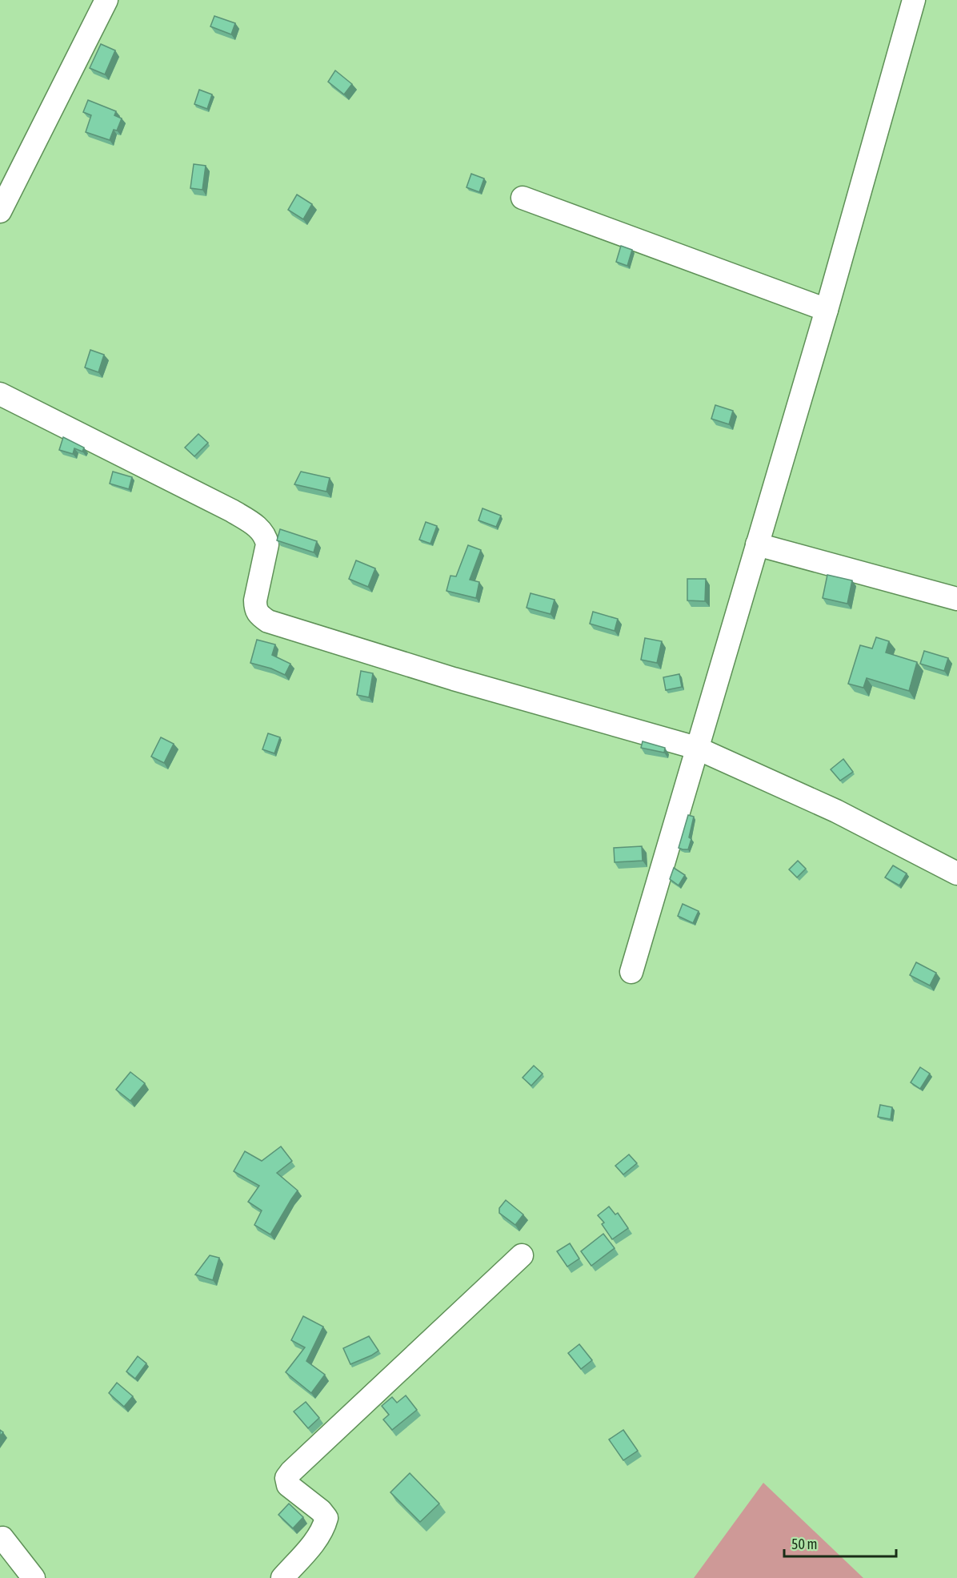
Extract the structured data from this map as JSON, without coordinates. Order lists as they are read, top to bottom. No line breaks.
{"scale_bar":"50 m"}
